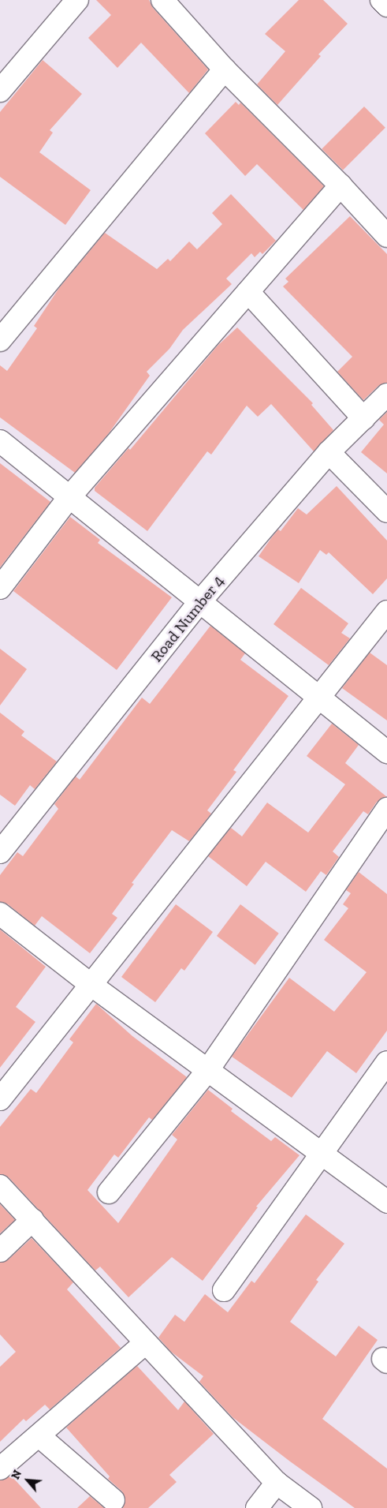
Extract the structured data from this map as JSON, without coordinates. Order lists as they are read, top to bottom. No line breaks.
{"streets":{"street":["Road Number 4"]},"north":"top left"}
